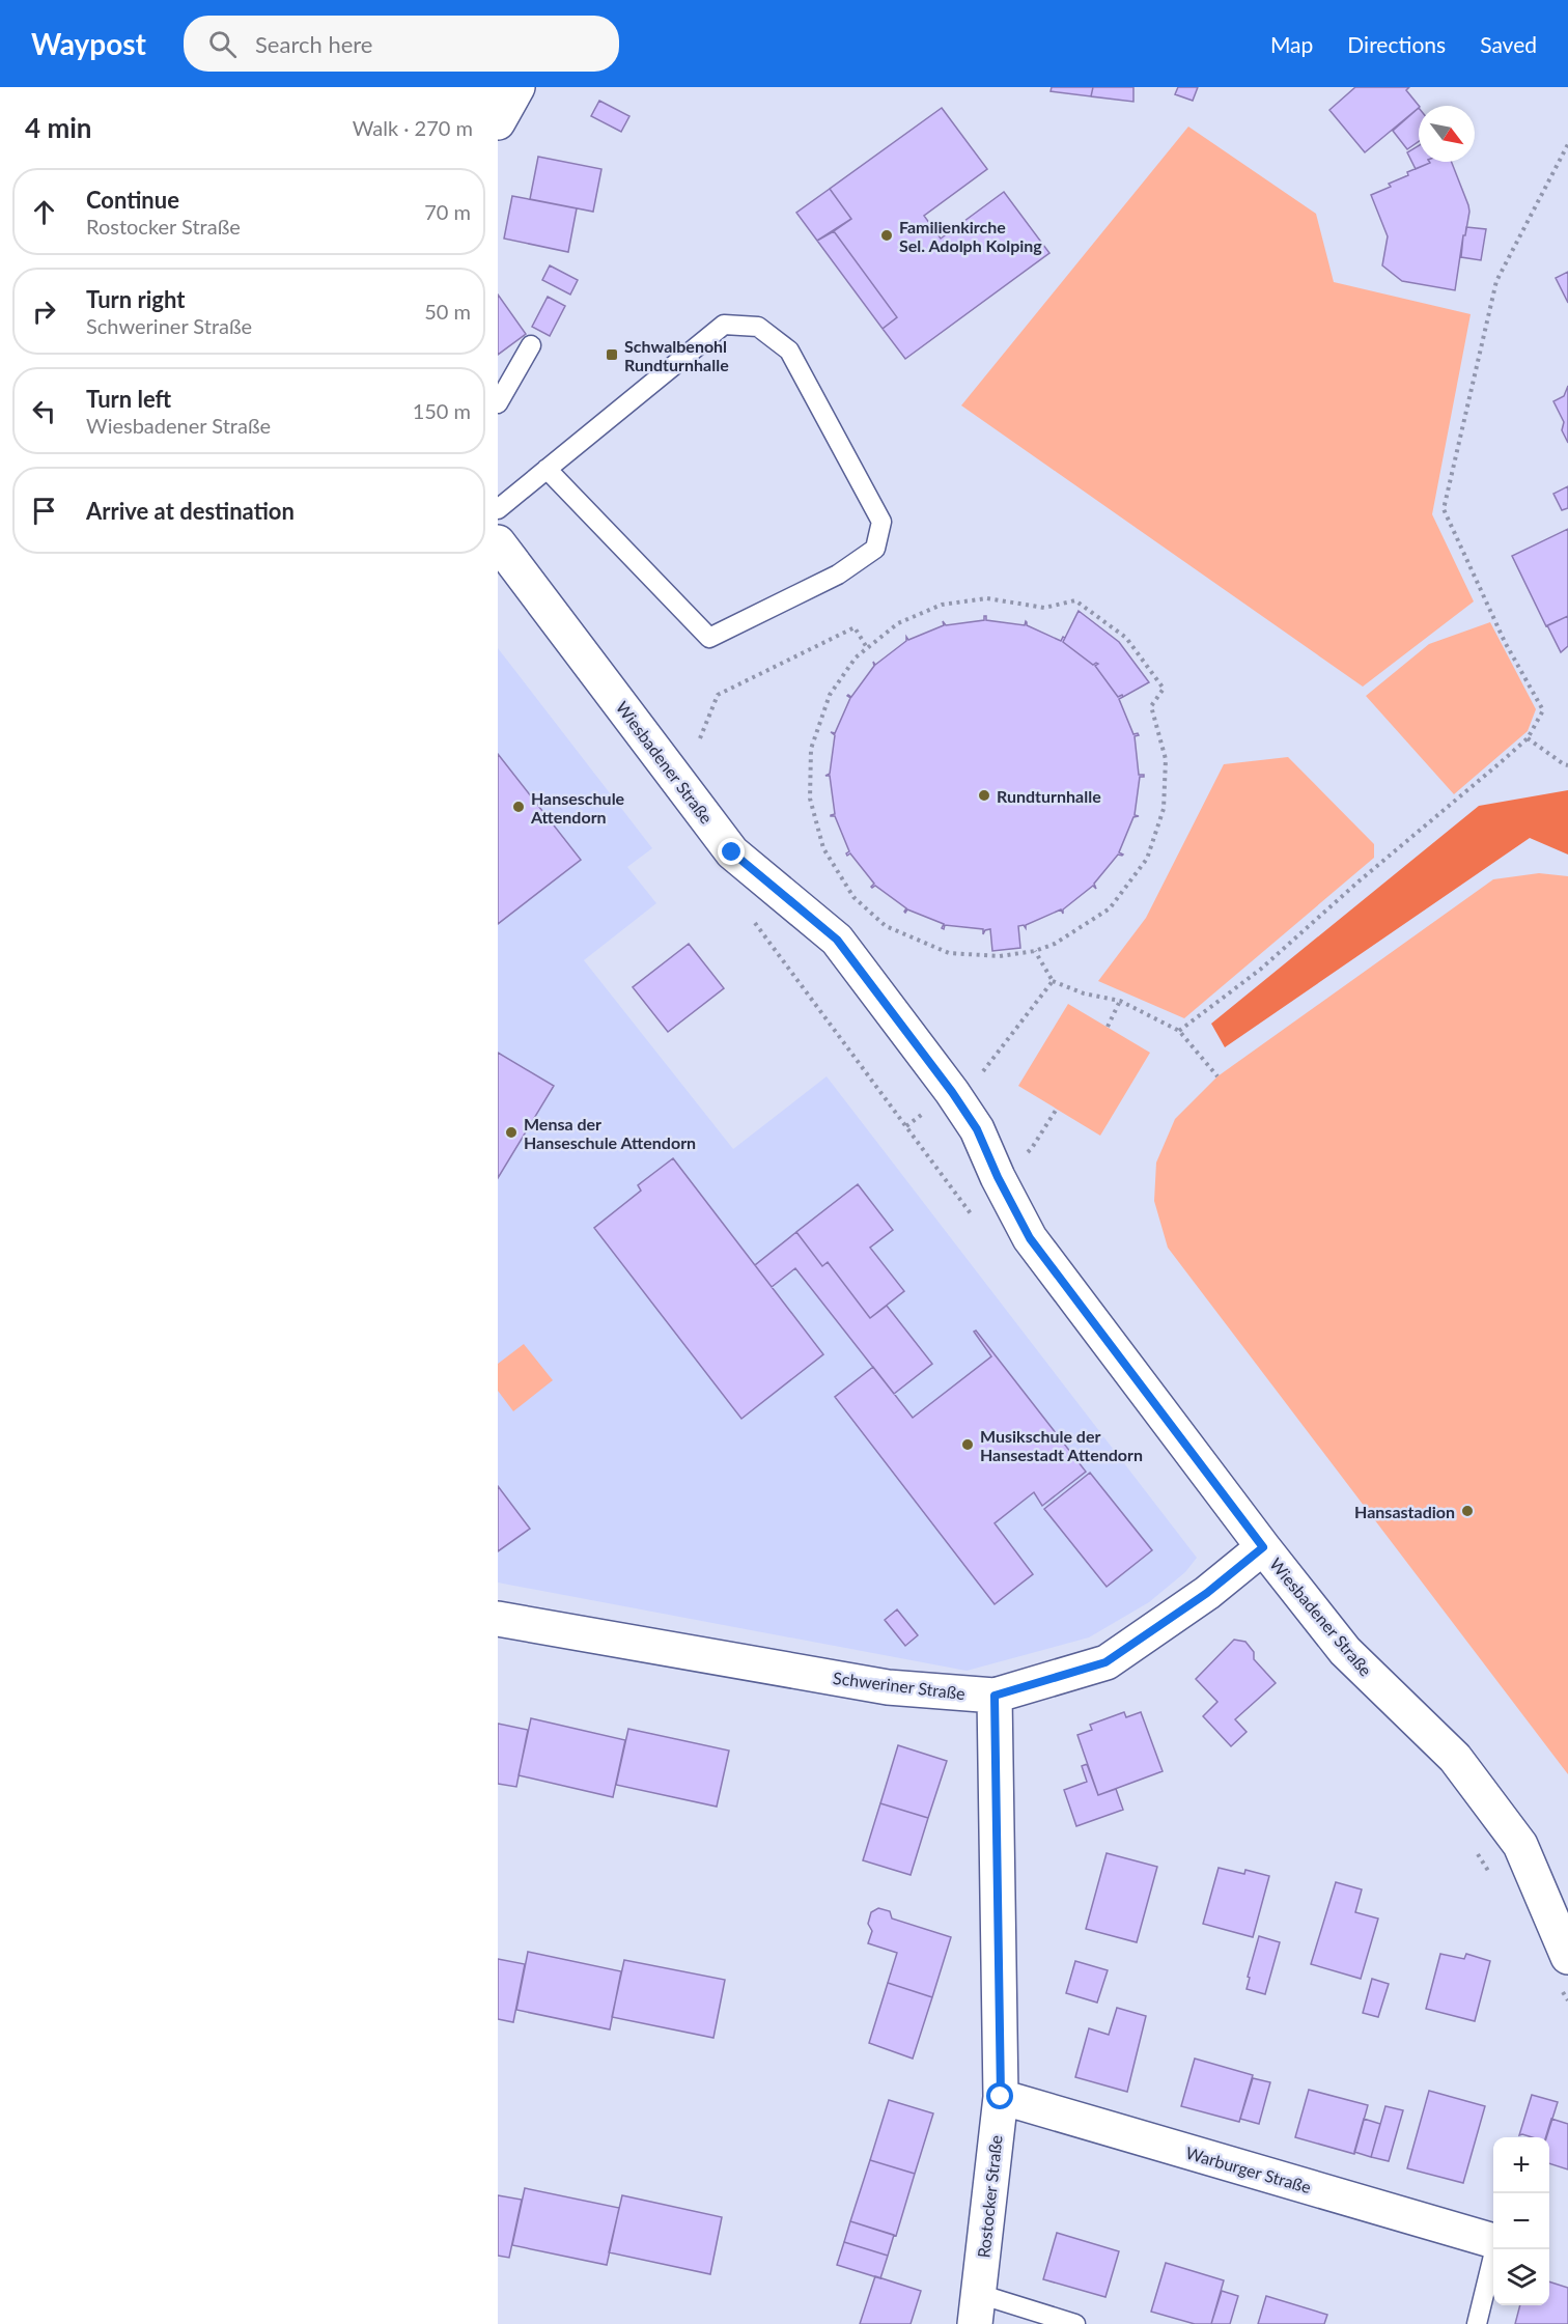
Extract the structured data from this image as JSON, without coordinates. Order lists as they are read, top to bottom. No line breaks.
{"streets":{"street":["Wiesbadener Straße","Schweriner Straße","Warburger Straße","Rostocker Straße"]},"crossings":[["Wiesbadener Straße","Schweriner Straße"],["Schweriner Straße","Rostocker Straße"],["Warburger Straße","Rostocker Straße"]],"places":{"other":["Familienkirche Sel. Adolph Kolping","Rundturnhalle","Hanseschule Attendorn","Mensa der Hanseschule Attendorn","Musikschule der Hansestadt Attendorn","Hansastadion"],"transit":["Schwalbenohl Rundturnhalle"]},"north":"bottom right","page":{"header":"Waypost","search":"Search here","nav":["Map","Directions","Saved"],"heading":["4 min","Walk · 270 m"],"list":[["Continue","Rostocker Straße","70 m"],["Turn right","Schweriner Straße","50 m"],["Turn left","Wiesbadener Straße","150 m"],"Arrive at destination"],"map_buttons":["+","−"]}}
